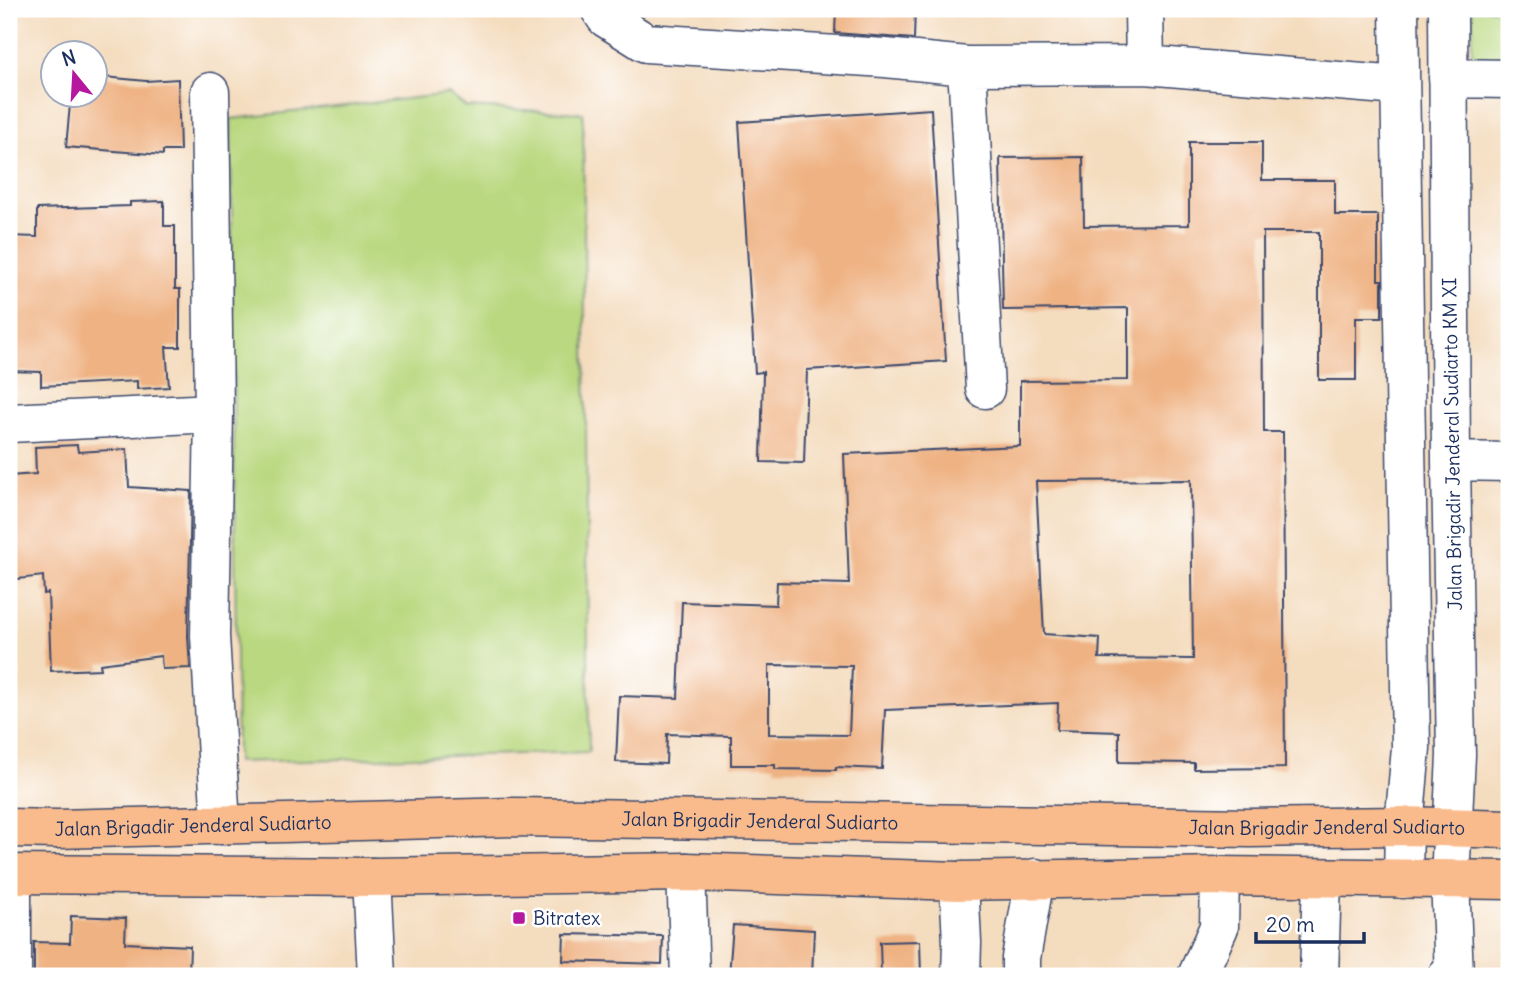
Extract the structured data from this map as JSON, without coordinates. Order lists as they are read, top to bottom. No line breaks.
{"streets":{"main road":["Jalan Brigadir Jenderal Sudiarto"],"street":["Jalan Brigadir Jenderal Sudiarto KM XI"]},"crossings":[["Jalan Brigadir Jenderal Sudiarto KM XI","Jalan Brigadir Jenderal Sudiarto"]],"places":{"transit":["Bitratex"]},"scale_bar":"20 m","north":"top"}
